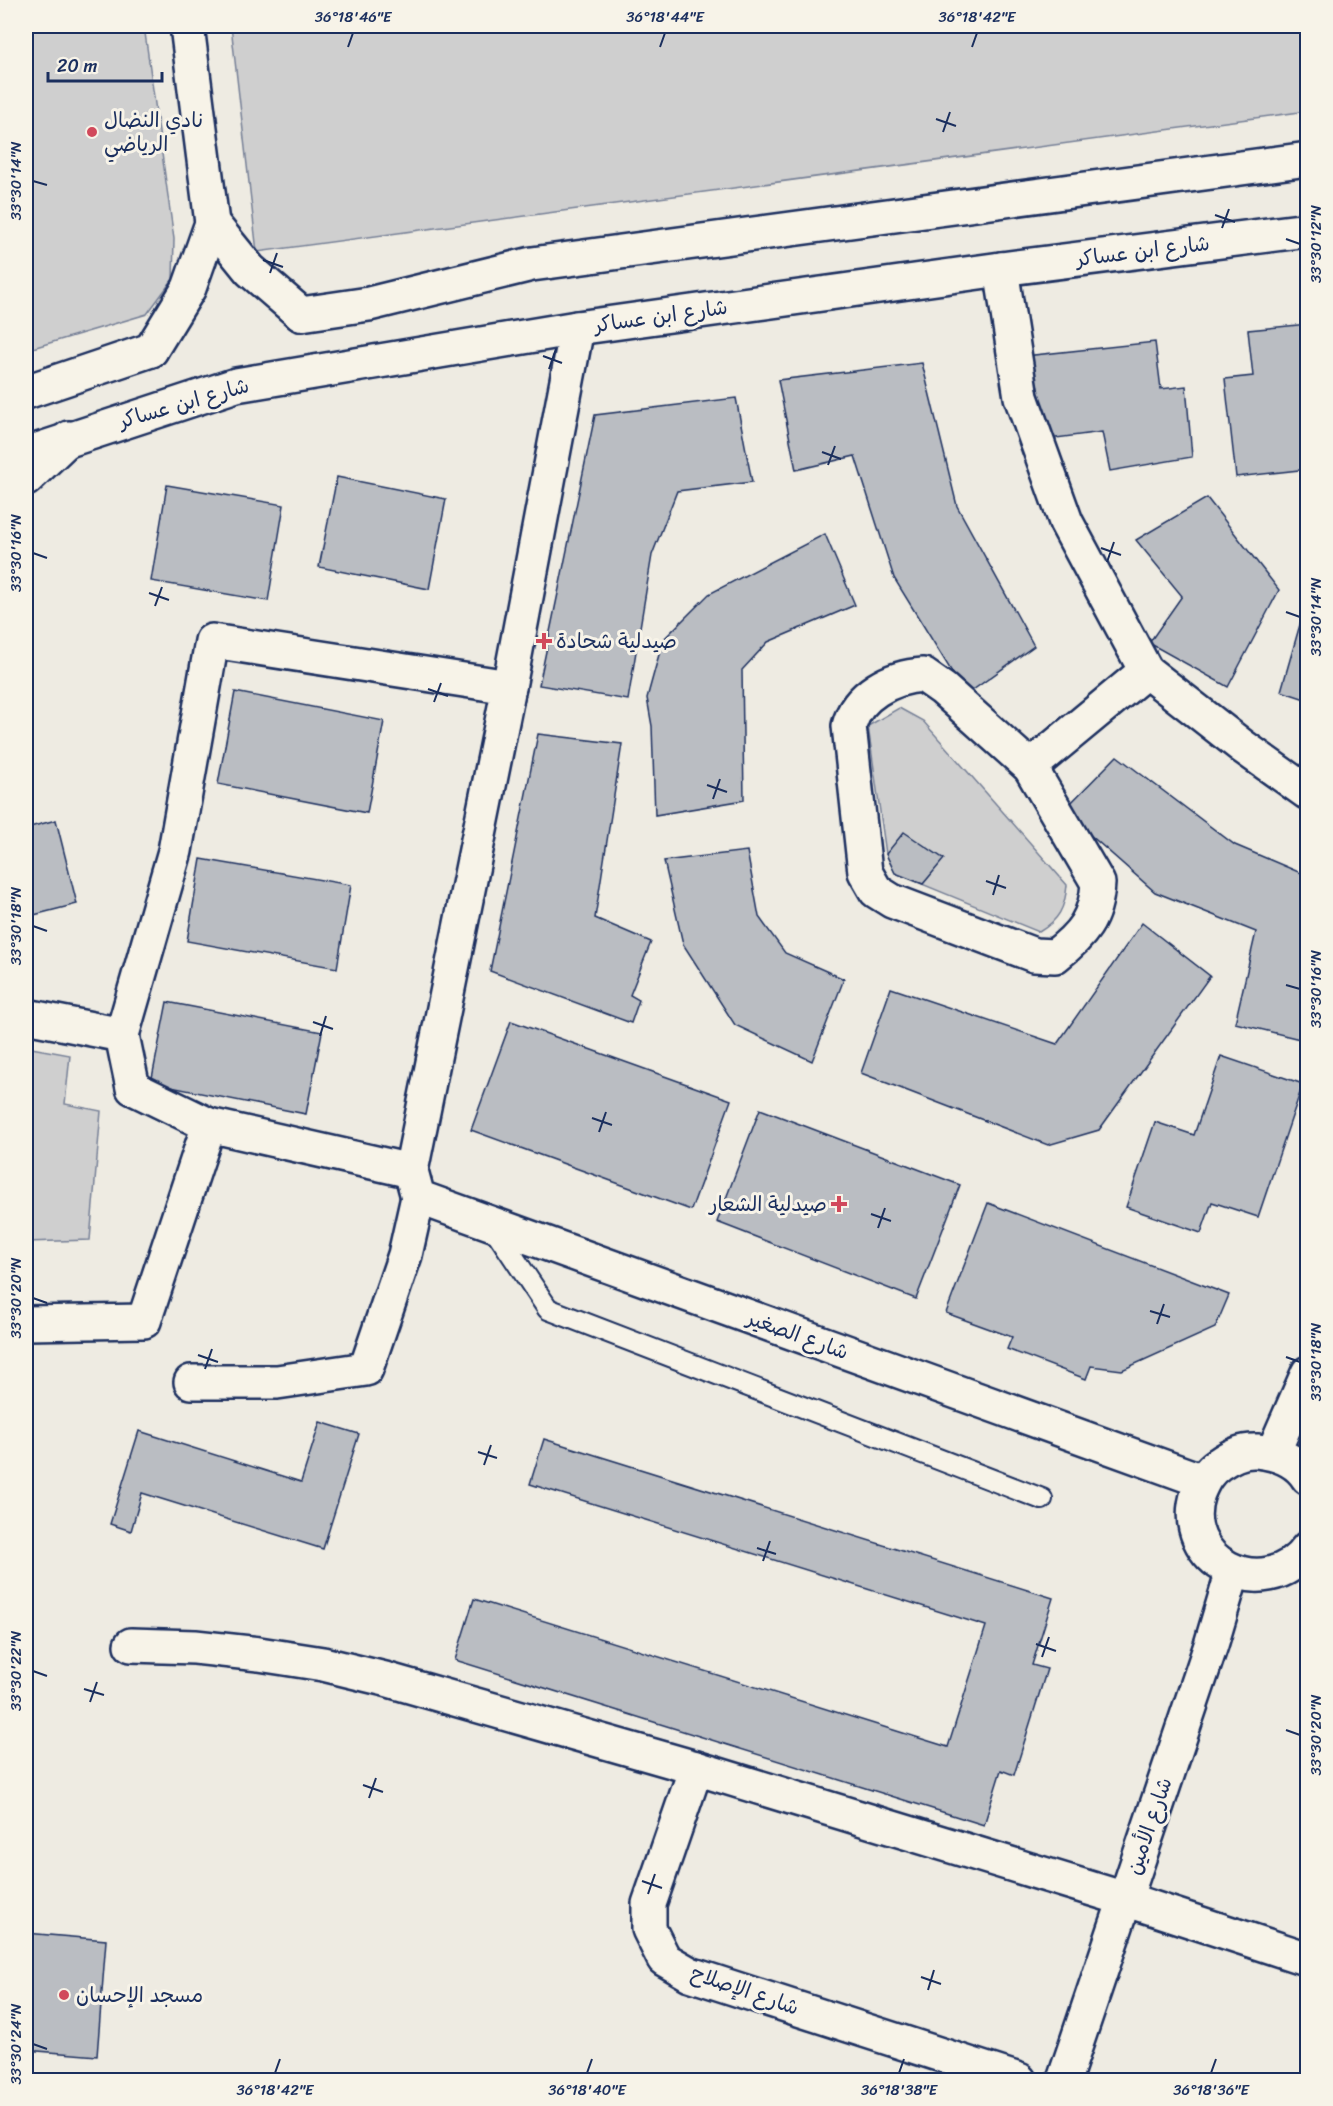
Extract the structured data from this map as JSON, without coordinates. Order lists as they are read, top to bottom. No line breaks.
{"streets":{"street":["شارع ابن عساكر","شارع الصغير","شارع الأمين","شارع الإصلاح"]},"places":{"other":["نادي النضال الرياضي","مسجد الإحسان"],"health":["صيدلية شحادة","صيدلية الشعار"]},"scale_bar":"20 m","coordinates":["36°18'46\"E","36°18'44\"E","36°18'42\"E","33°30'14\"N","33°30'12\"N","33°30'16\"N","33°30'18\"N","33°30'20\"N","33°30'22\"N","33°30'24\"N","36°18'40\"E","36°18'38\"E","36°18'36\"E"]}
